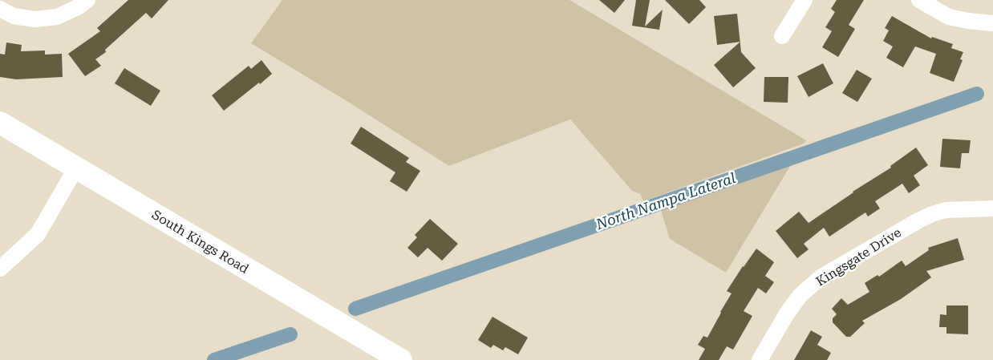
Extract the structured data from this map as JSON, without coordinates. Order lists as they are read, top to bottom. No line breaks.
{"streets":{"main road":["South Kings Road"],"street":["Kingsgate Drive"]},"water":["North Nampa Lateral"]}
